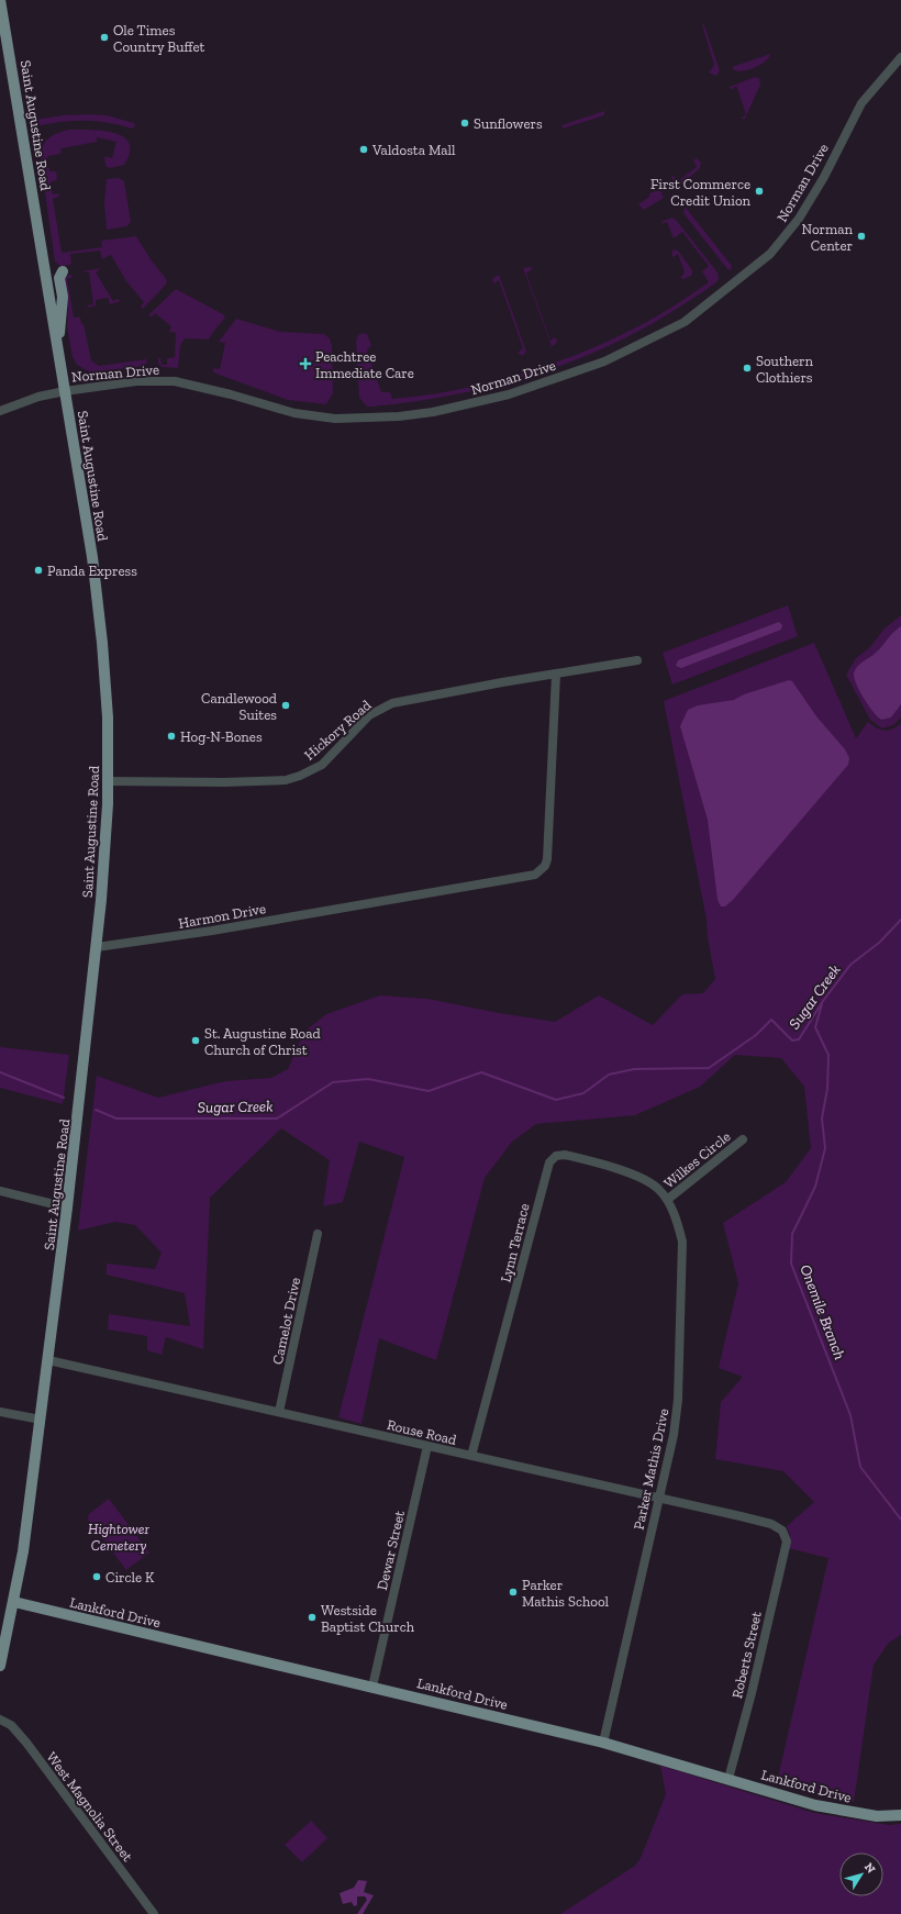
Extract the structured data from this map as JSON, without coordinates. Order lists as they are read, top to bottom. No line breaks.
{"streets":{"main road":["Saint Augustine Road","Lankford Drive"],"street":["Norman Drive","Hickory Road","Harmon Drive","Wilkes Circle","Lynn Terrace","Camelot Drive","Rouse Road","Parker Mathis Drive","Dewar Street","Roberts Street","West Magnolia Street"]},"crossings":[["Saint Augustine Road","Norman Drive"],["Saint Augustine Road","Hickory Road"],["Saint Augustine Road","Harmon Drive"],["Saint Augustine Road","Rouse Road"],["Saint Augustine Road","Lankford Drive"],["Hickory Road","Harmon Drive"],["Wilkes Circle","Lynn Terrace"],["Wilkes Circle","Parker Mathis Drive"],["Lynn Terrace","Rouse Road"],["Lynn Terrace","Parker Mathis Drive"],["Camelot Drive","Rouse Road"],["Rouse Road","Parker Mathis Drive"],["Rouse Road","Dewar Street"],["Rouse Road","Roberts Street"],["Parker Mathis Drive","Lankford Drive"],["Dewar Street","Lankford Drive"],["Lankford Drive","Roberts Street"]],"water":["Sugar Creek","Onemile Branch"],"parks":["Hightower Cemetery"],"places":{"other":["Ole Times Country Buffet","Sunflowers","Valdosta Mall","First Commerce Credit Union","Norman Center","Southern Clothiers","Panda Express","Candlewood Suites","Hog-N-Bones","St. Augustine Road Church of Christ","Circle K","Parker Mathis School","Westside Baptist Church"],"health":["Peachtree Immediate Care"]},"north":"top right"}
